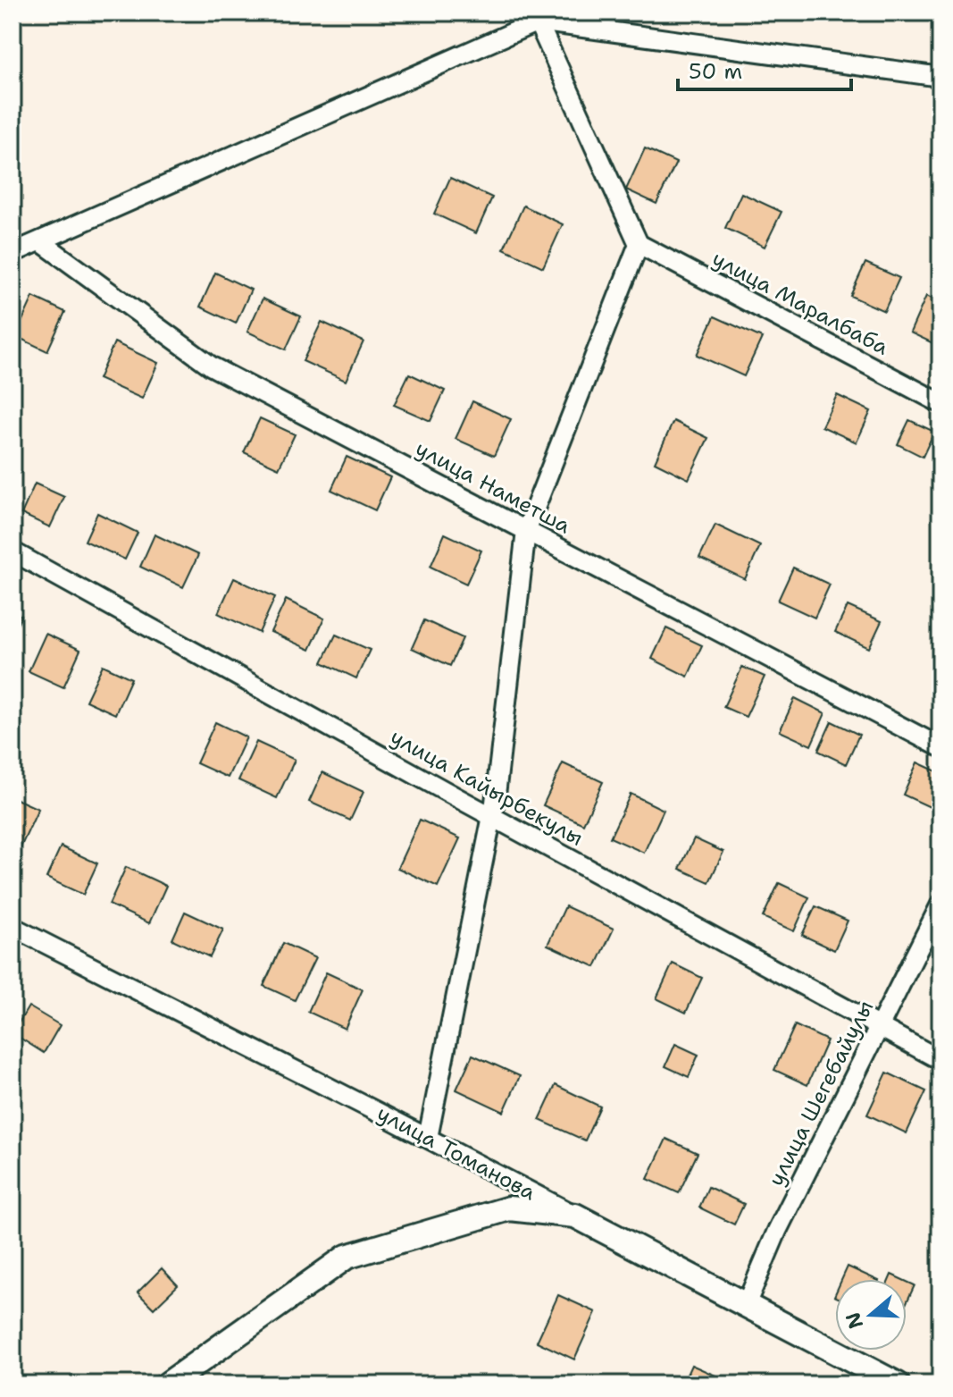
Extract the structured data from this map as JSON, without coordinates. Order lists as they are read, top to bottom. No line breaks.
{"streets":{"street":["улица Маралбаба","улица Наметша","улица Кайырбекулы","улица Шегебайулы","улица Томанова"]},"crossings":[["улица Кайырбекулы","улица Шегебайулы"],["улица Шегебайулы","улица Томанова"]],"scale_bar":"50 m","north":"left"}
